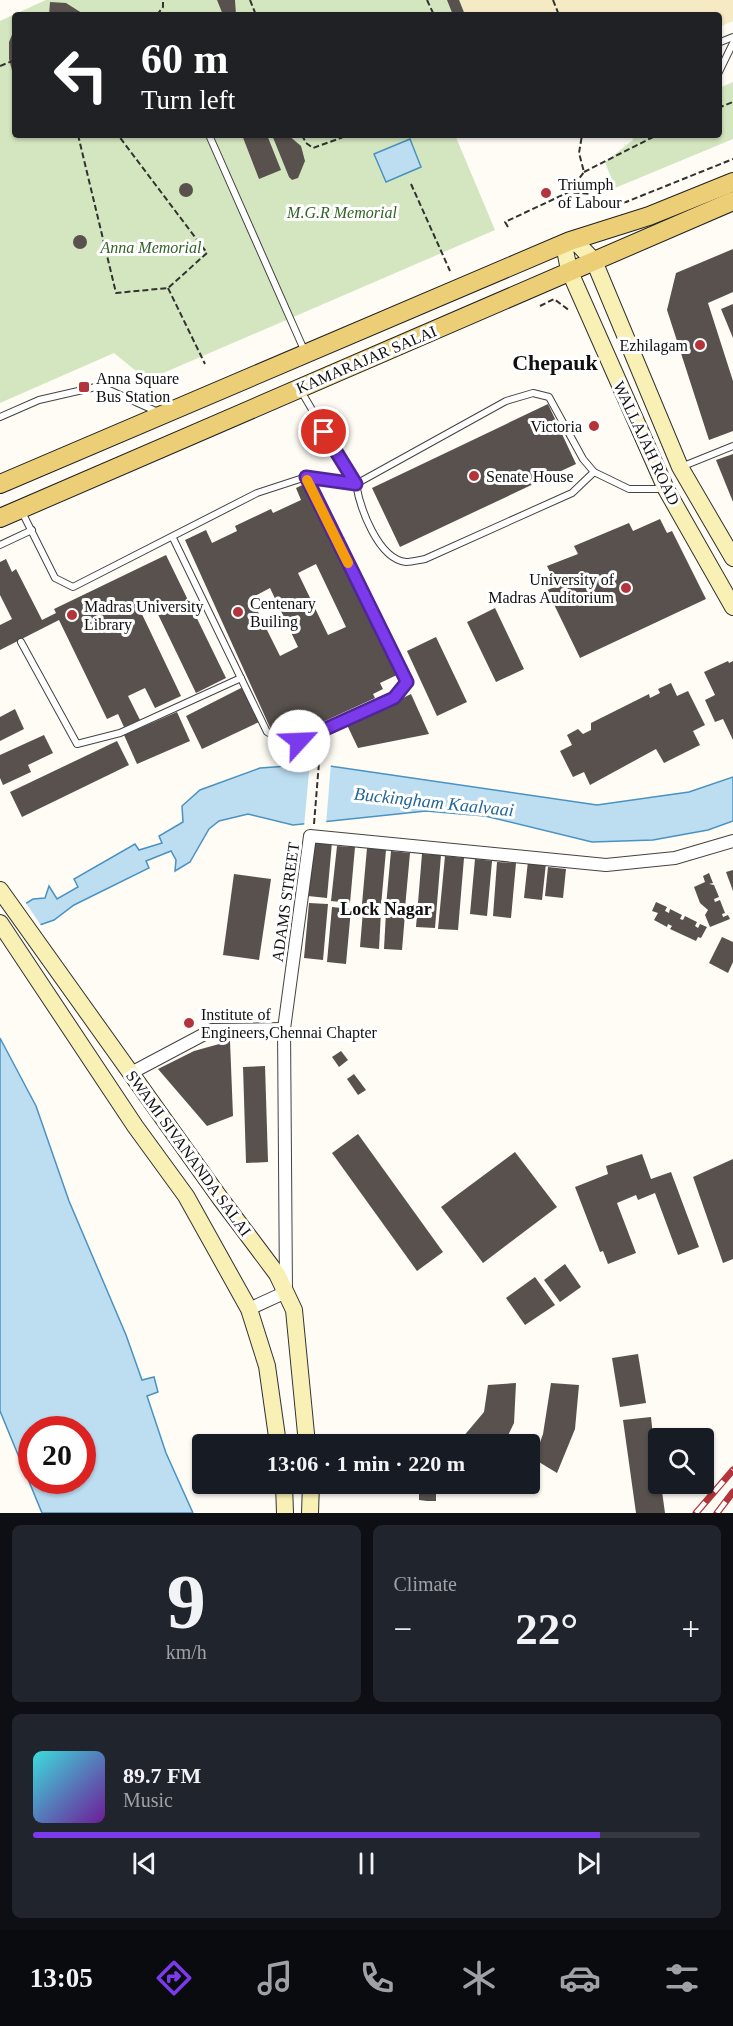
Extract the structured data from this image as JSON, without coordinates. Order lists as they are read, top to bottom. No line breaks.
{"streets":{"main road":["KAMARAJAR SALAI"],"street":["WALLAJAH ROAD","ADAMS STREET","SWAMI SIVANANDA SALAI"]},"crossings":[["KAMARAJAR SALAI","WALLAJAH ROAD"],["ADAMS STREET","SWAMI SIVANANDA SALAI"]],"districts":["Chepauk","Lock Nagar"],"water":["Buckingham Kaalvaai"],"parks":["M.G.R Memorial","Anna Memorial"],"places":{"other":["Triumph of Labour","Ezhilagam","Victoria","Senate House","University of Madras Auditorium","Centenary Builing","Madras University Library","Institute of Engineers,Chennai Chapter"],"transit":["Anna Square Bus Station"]},"page":{"turn":["60 m","Turn left"],"limit":"20","trip":"13:06 · 1 min · 220 m","tile":[["9","km/h"],"Climate"],"heat":["−","22°","+"],"song":["89.7 FM","Music"],"tabs":"13:05"}}
